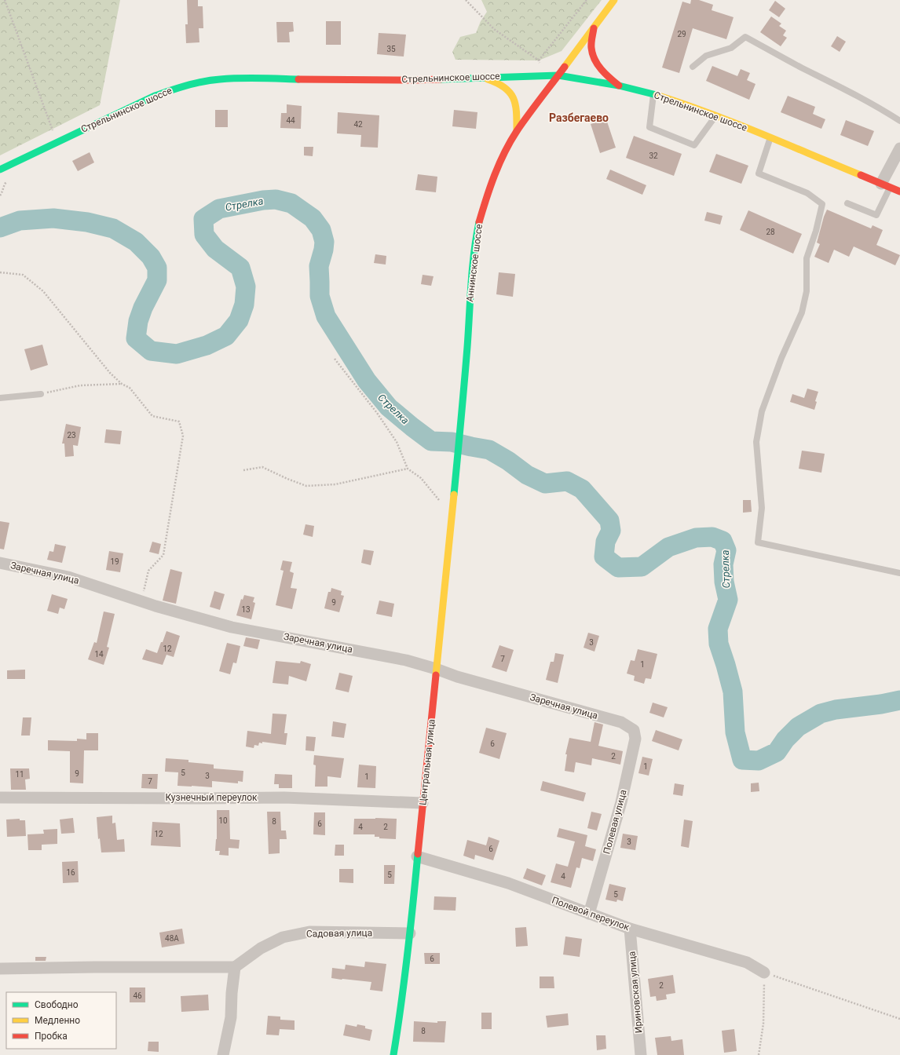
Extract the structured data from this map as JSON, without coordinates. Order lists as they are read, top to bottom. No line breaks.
{"streets":{"main road":["Стрельнинское шоссе","Аннинское шоссе","Центральная улица"],"street":["Заречная улица","Кузнечный переулок","Полевая улица","Полевой переулок","Садовая улица","Ириновская улица"]},"crossings":[["Стрельнинское шоссе","Аннинское шоссе"],["Аннинское шоссе","Центральная улица"],["Заречная улица","Центральная улица"],["Заречная улица","Полевая улица"],["Центральная улица","Кузнечный переулок"],["Центральная улица","Полевой переулок"],["Центральная улица","Садовая улица"],["Полевая улица","Полевой переулок"],["Полевой переулок","Ириновская улица"]],"districts":["Разбегаево"],"water":["Стрелка"],"house_numbers":["29","35","44","42","32","28","23","19","9","13","3","12","14","7","1","6","2","1","5","9","11","3","1","7","10","8","6","4","2","12","3","6","16","5","4","5","48А","6","2","46","8"],"legend":["Свободно","Медленно","Пробка"]}
